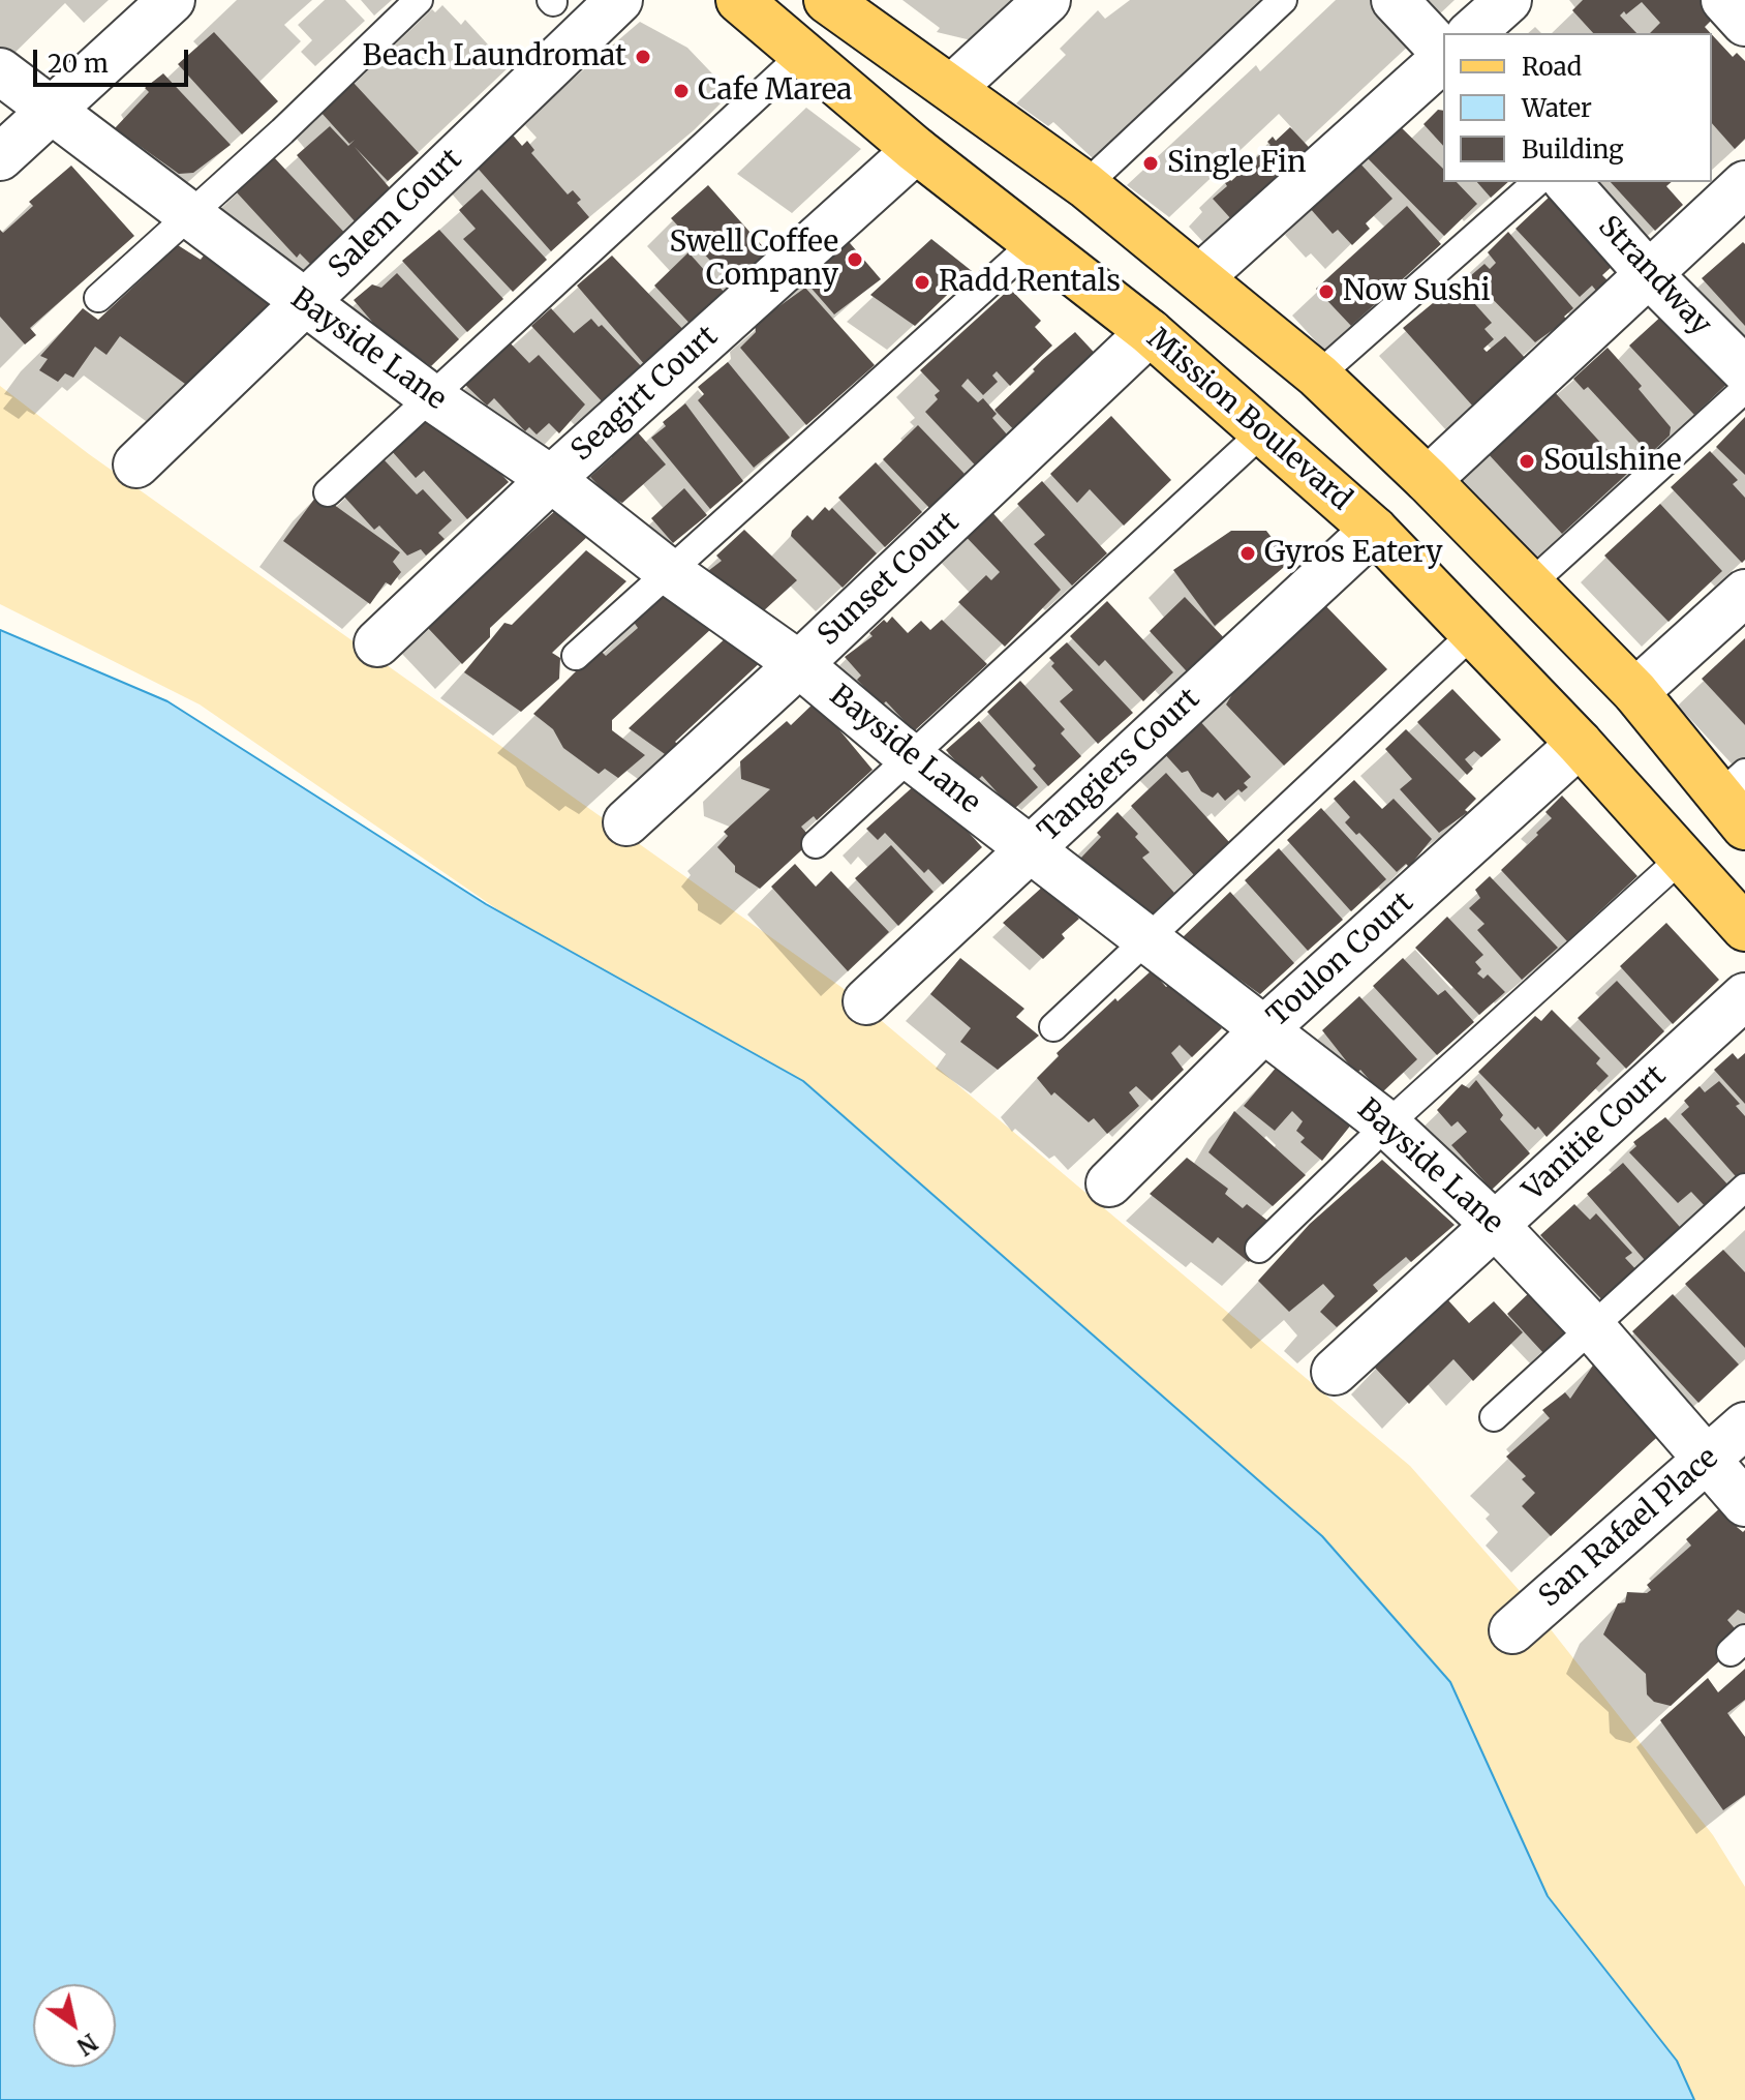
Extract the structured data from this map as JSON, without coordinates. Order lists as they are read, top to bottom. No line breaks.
{"streets":{"main road":["Mission Boulevard"],"street":["Salem Court","Strandway","Bayside Lane","Seagirt Court","Sunset Court","Tangiers Court","Toulon Court","Vanitie Court","San Rafael Place"]},"crossings":[["Salem Court","Bayside Lane"],["Bayside Lane","Seagirt Court"],["Bayside Lane","Sunset Court"],["Bayside Lane","Tangiers Court"],["Bayside Lane","Toulon Court"],["Bayside Lane","Vanitie Court"],["Bayside Lane","San Rafael Place"],["Seagirt Court","Mission Boulevard"],["Mission Boulevard","Sunset Court"],["Mission Boulevard","Tangiers Court"],["Mission Boulevard","Toulon Court"]],"places":["Beach Laundromat","Cafe Marea","Single Fin","Swell Coffee Company","Radd Rentals","Now Sushi","Soulshine","Gyros Eatery"],"legend":["Road","Water","Building"],"scale_bar":"20 m","north":"bottom right"}
